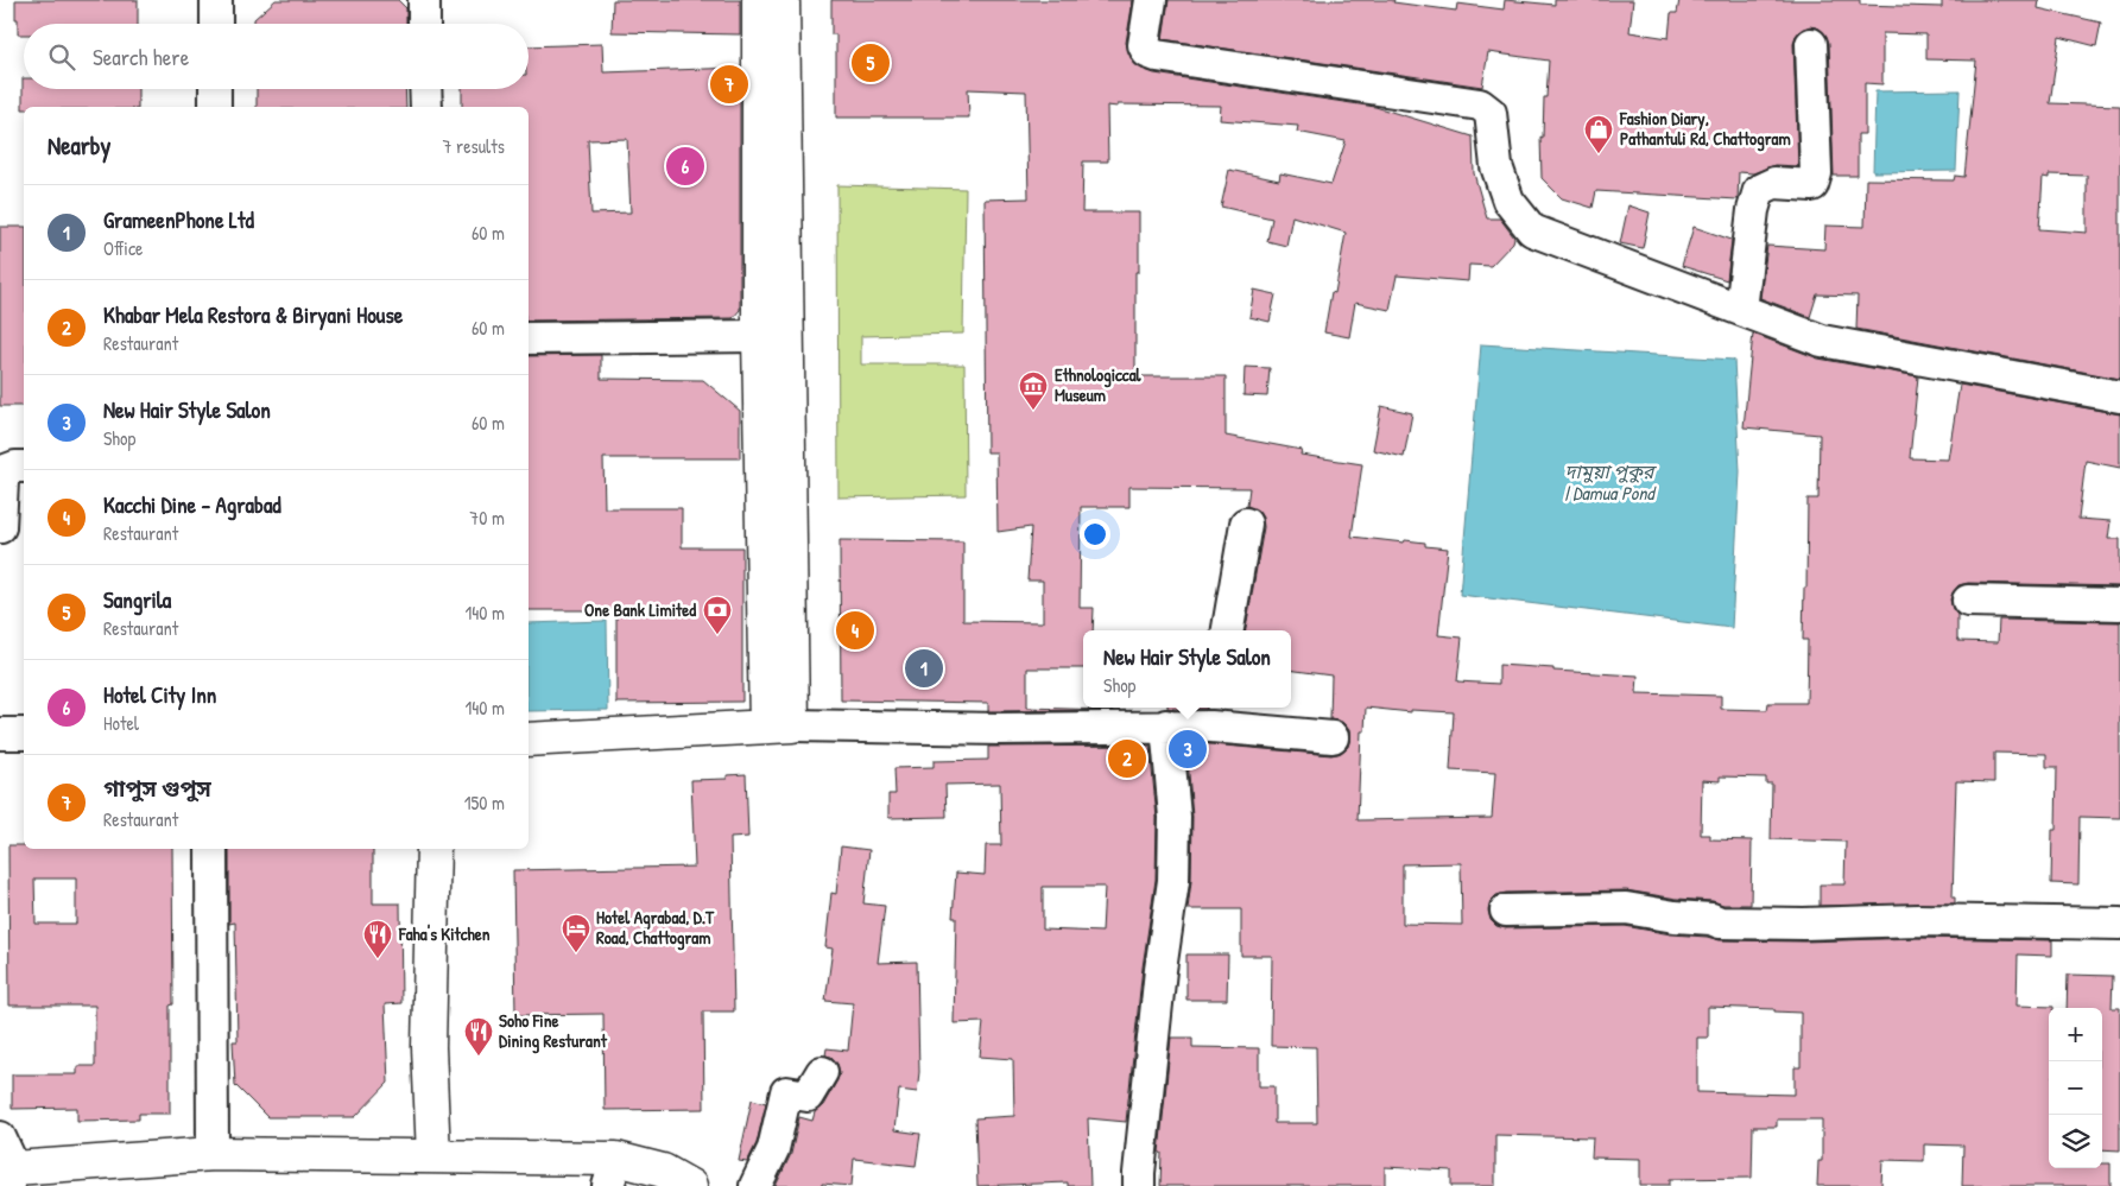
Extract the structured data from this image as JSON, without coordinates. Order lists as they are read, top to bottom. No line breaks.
{"water":["দামুয়া পুকুর | Damua Pond"],"places":{"shop":["Fashion Diary, Pathantuli Rd, Chattogram"],"museum":["Ethnologiccal Museum"],"bank":["One Bank Limited"],"hotel":["Hotel Agrabad, D.T Road, Chattogram"],"restaurant":["Faha's Kitchen","Soho Fine Dining Resturant"]},"page":{"search":"Search here","pins":["5","7","6","4","1","3","2"],"heading":["Nearby","7 results"],"list":[{"mark":"1","name":"GrameenPhone Ltd","note":"Office","value":"60 m"},{"mark":"2","name":"Khabar Mela Restora & Biryani House","note":"Restaurant","value":"60 m"},{"mark":"3","name":"New Hair Style Salon","note":"Shop","value":"60 m"},{"mark":"4","name":"Kacchi Dine - Agrabad","note":"Restaurant","value":"70 m"},{"mark":"5","name":"Sangrila","note":"Restaurant","value":"140 m"},{"mark":"6","name":"Hotel City Inn","note":"Hotel","value":"140 m"},{"mark":"7","name":"গাপুস গুপুস","note":"Restaurant","value":"150 m"}],"popup":["New Hair Style Salon","Shop"],"map_buttons":["+","−"]}}
